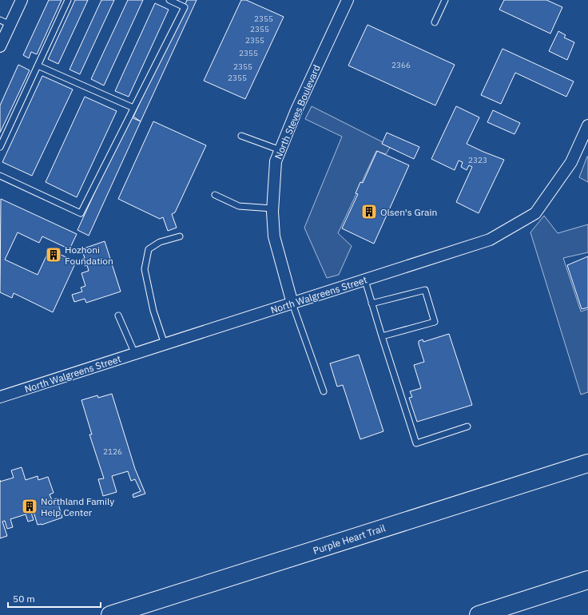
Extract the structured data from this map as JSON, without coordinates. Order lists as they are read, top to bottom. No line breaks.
{"streets":{"highway":["Purple Heart Trail"],"street":["North Steves Boulevard","North Walgreens Street"]},"crossings":[["North Steves Boulevard","North Walgreens Street"]],"places":{"building":["Olsen's Grain","Hozhoni Foundation","Northland Family Help Center"]},"house_numbers":["2355","2355","2355","2355","2366","2355","2355","2323","2126"],"scale_bar":"50 m"}
